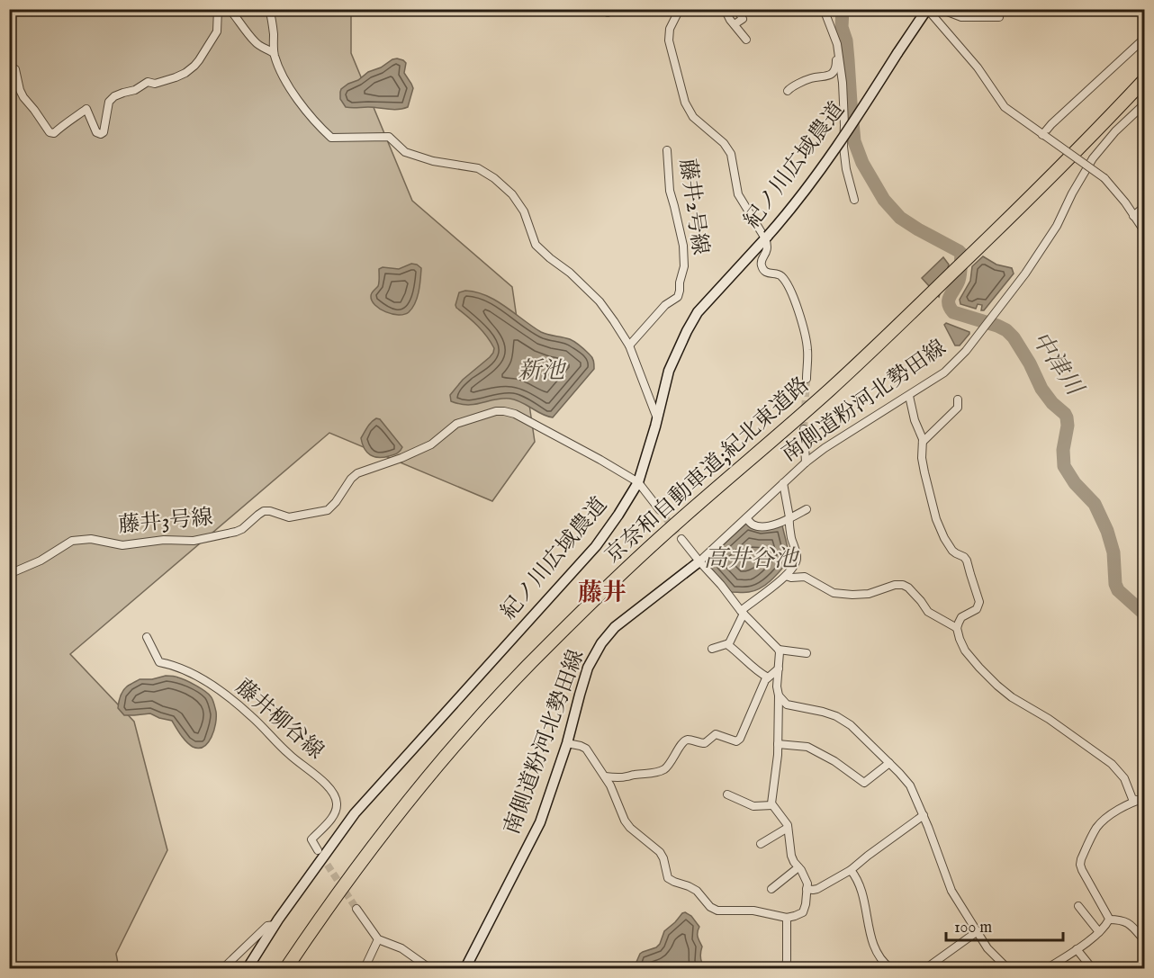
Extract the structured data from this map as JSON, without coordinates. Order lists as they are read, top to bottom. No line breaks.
{"streets":{"highway":["京奈和自動車道;紀北東道路"],"street":["紀ノ川広域農道","藤井2号線","南側道粉河北勢田線","藤井3号線","藤井柳谷線"]},"crossings":[["紀ノ川広域農道","藤井3号線"]],"districts":["藤井"],"water":["中津川","新池","高井谷池"],"scale_bar":"100 m"}
